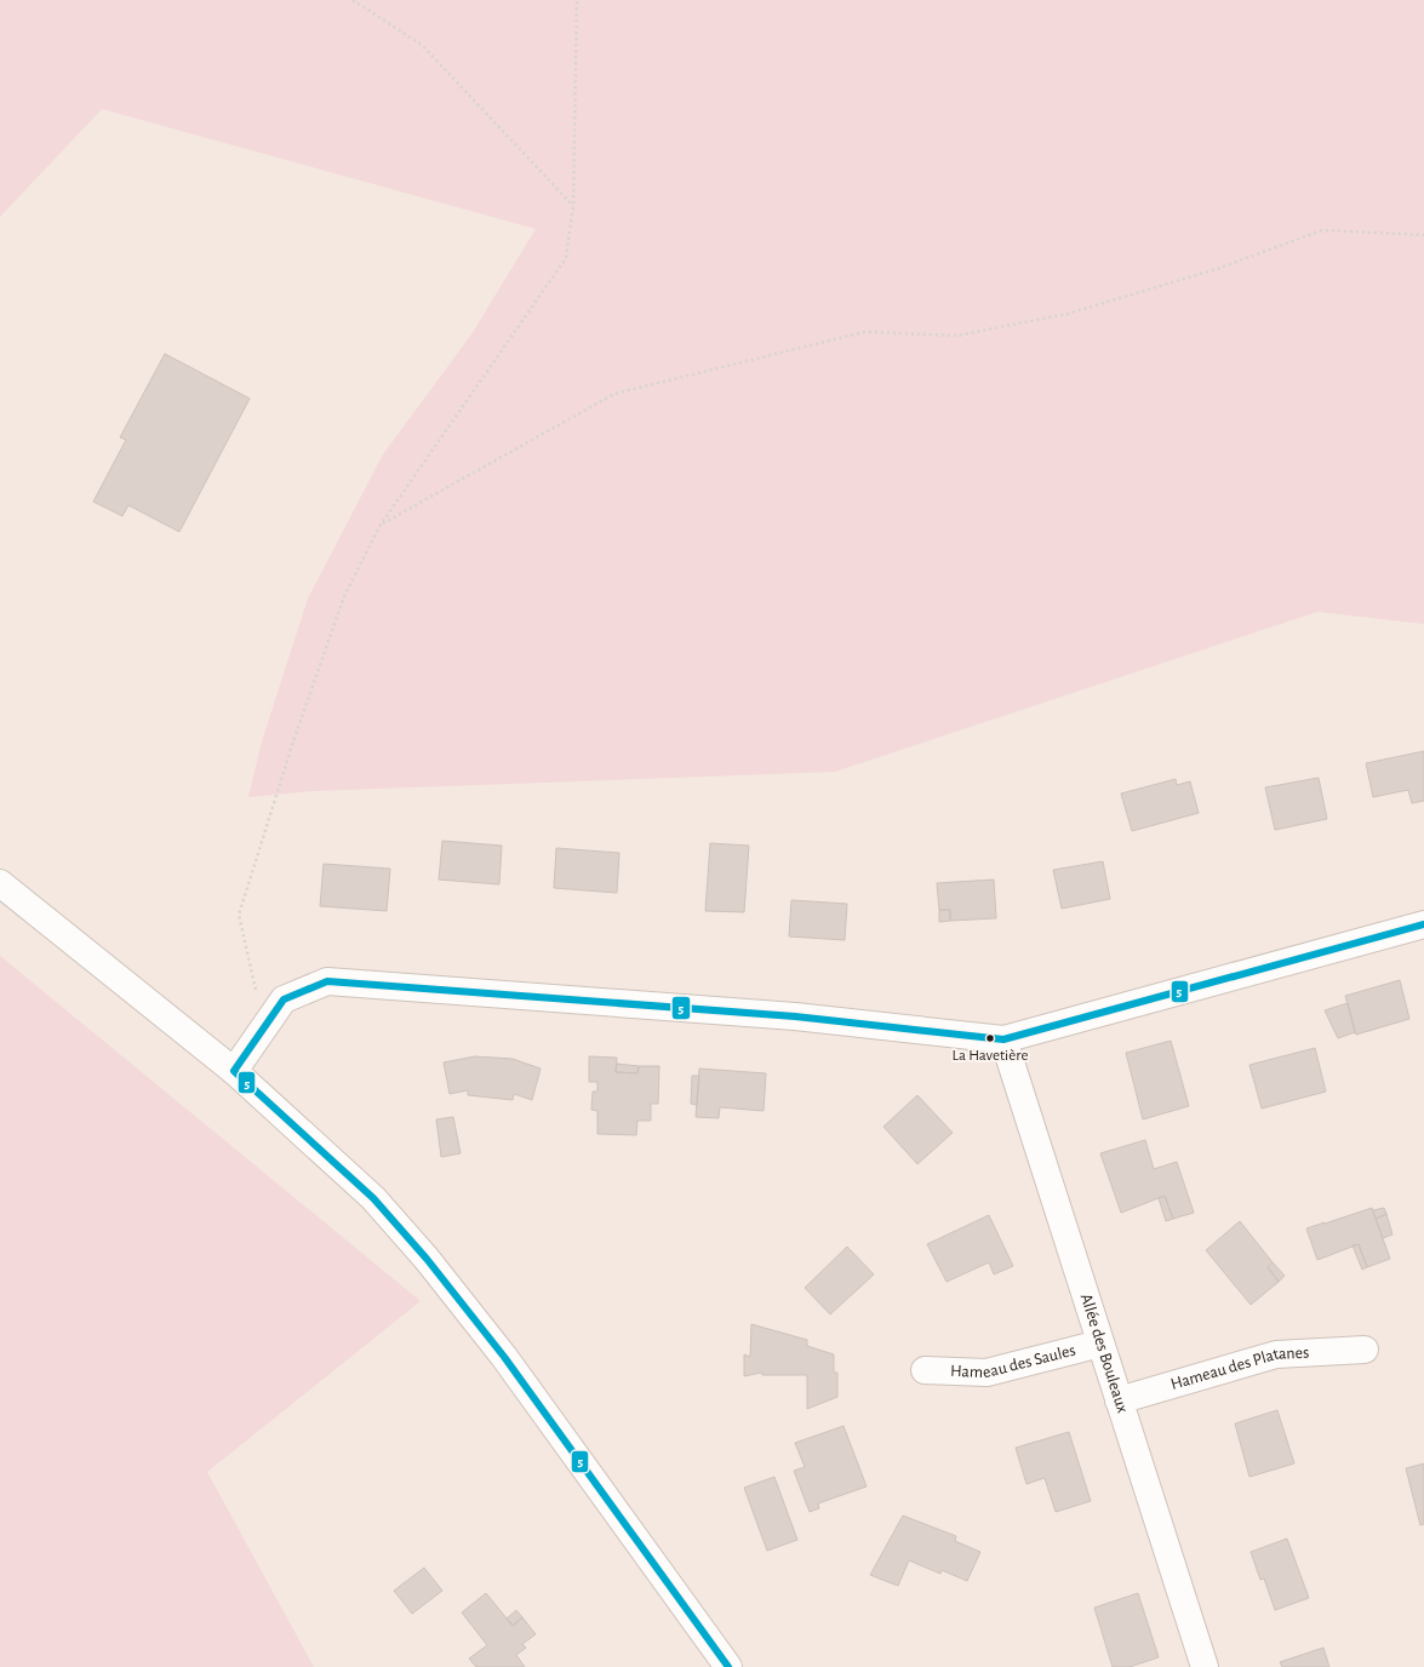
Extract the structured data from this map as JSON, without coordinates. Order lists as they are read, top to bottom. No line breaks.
{"streets":{"street":["Allée des Bouleaux","Hameau des Saules","Hameau des Platanes"]},"crossings":[["Allée des Bouleaux","Hameau des Saules"],["Allée des Bouleaux","Hameau des Platanes"]],"places":["La Havetière"],"lines":["transit line 5"]}
